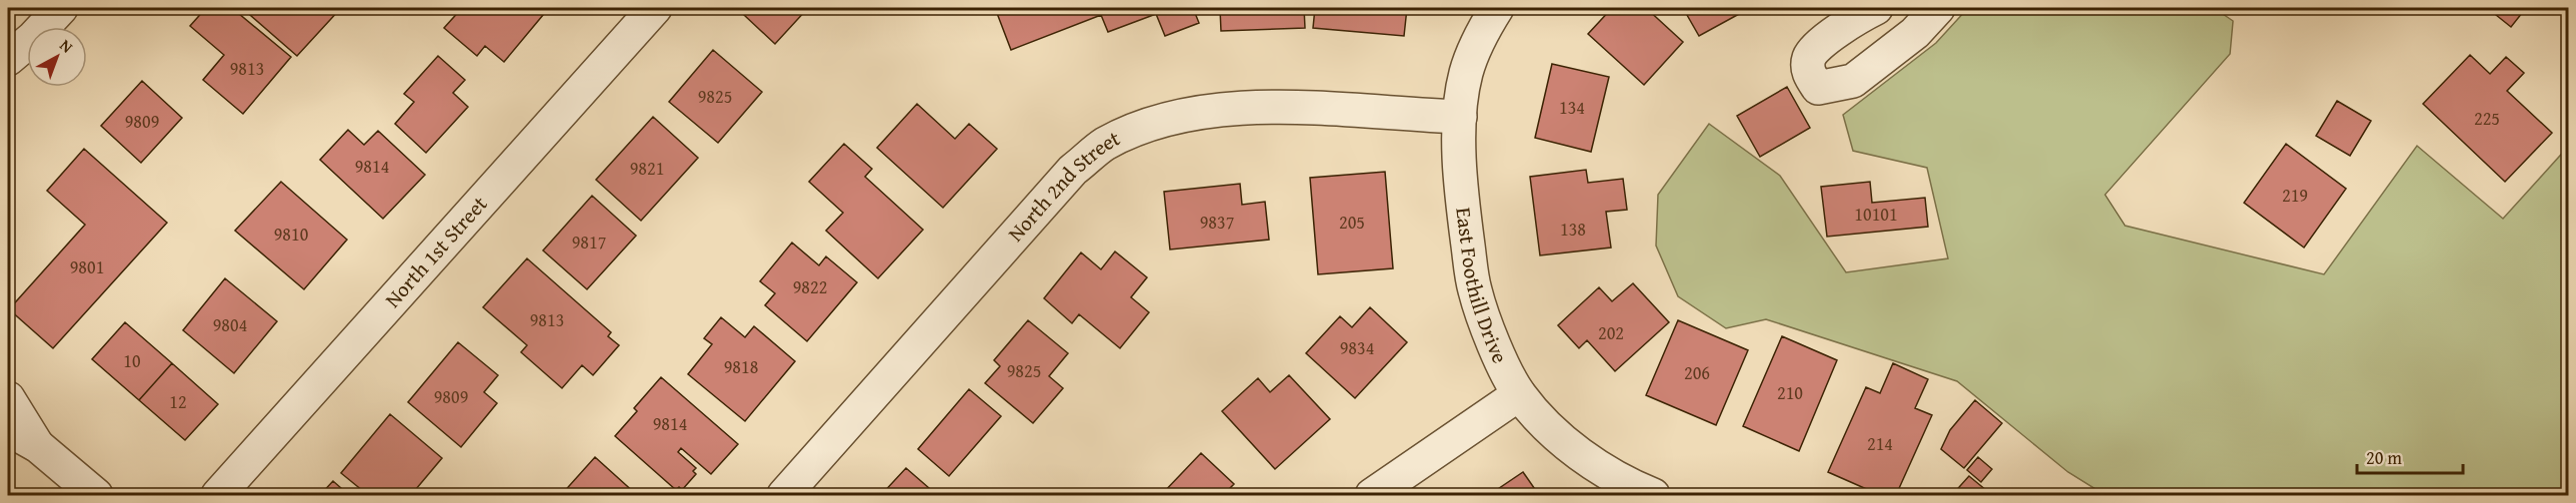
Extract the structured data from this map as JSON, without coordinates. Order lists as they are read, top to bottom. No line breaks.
{"streets":{"street":["North 2nd Street","North 1st Street","East Foothill Drive"]},"crossings":[["North 2nd Street","East Foothill Drive"]],"house_numbers":["9813","9825","134","225","9809","9814","9821","219","10101","9837","205","138","9810","9817","9801","9822","9813","9804","202","9834","10","9818","9825","206","210","9809","12","9814","214"],"scale_bar":"20 m","north":"top right"}
